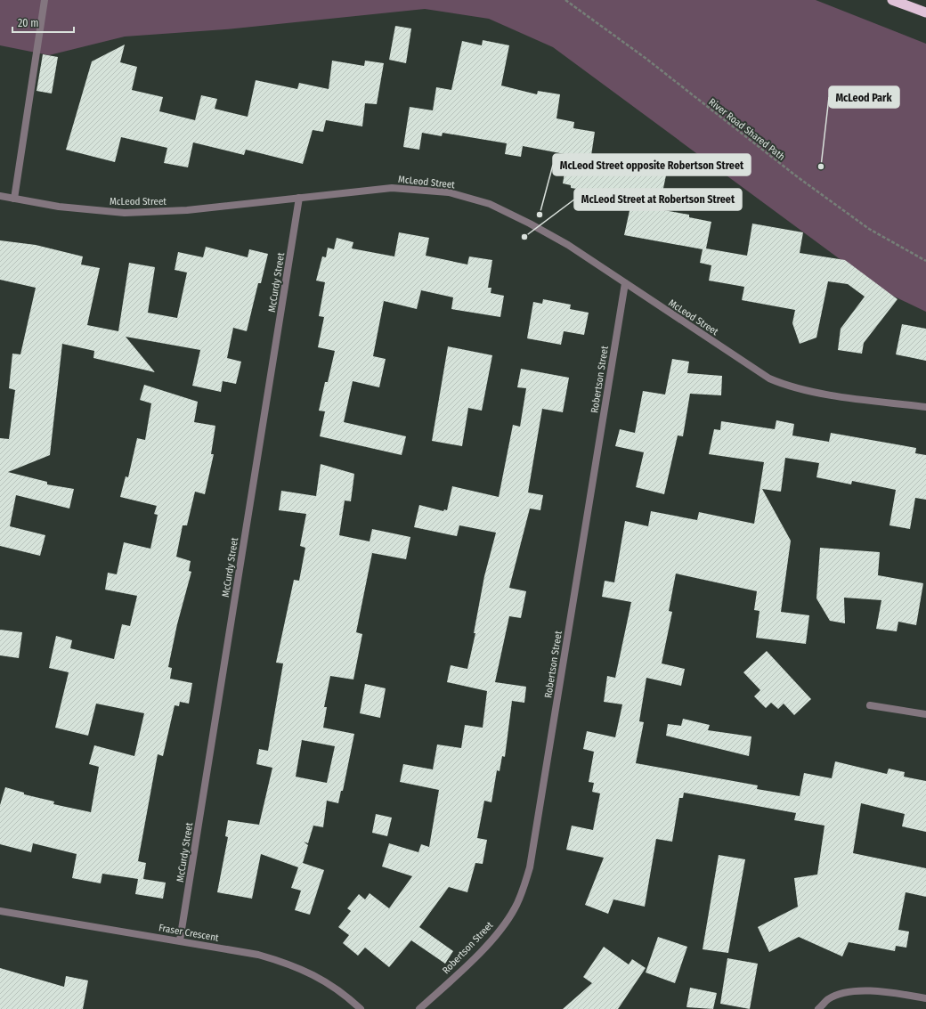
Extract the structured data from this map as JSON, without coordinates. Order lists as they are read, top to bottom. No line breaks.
{"streets":{"street":["McLeod Street","McCurdy Street","Robertson Street","Fraser Crescent"],"path":["River Road Shared Path"]},"crossings":[["McLeod Street","McCurdy Street"],["McLeod Street","Robertson Street"],["McCurdy Street","Fraser Crescent"]],"places":["McLeod Park","McLeod Street opposite Robertson Street","McLeod Street at Robertson Street"],"scale_bar":"20 m"}
